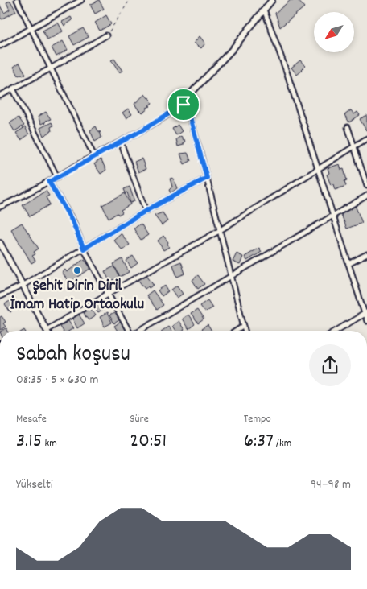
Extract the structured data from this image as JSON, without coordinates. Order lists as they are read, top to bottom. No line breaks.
{"places":["Şehit Dirin Diril İmam Hatip Ortaokulu"],"north":"bottom left","page":{"heading":["Sabah koşusu","08:35 · 5 × 630 m"],"stats":[["Mesafe","3.15 km"],["Süre","20:51"],["Tempo","6:37 /km"]],"chart":["Yükselti","94–98 m"]}}
